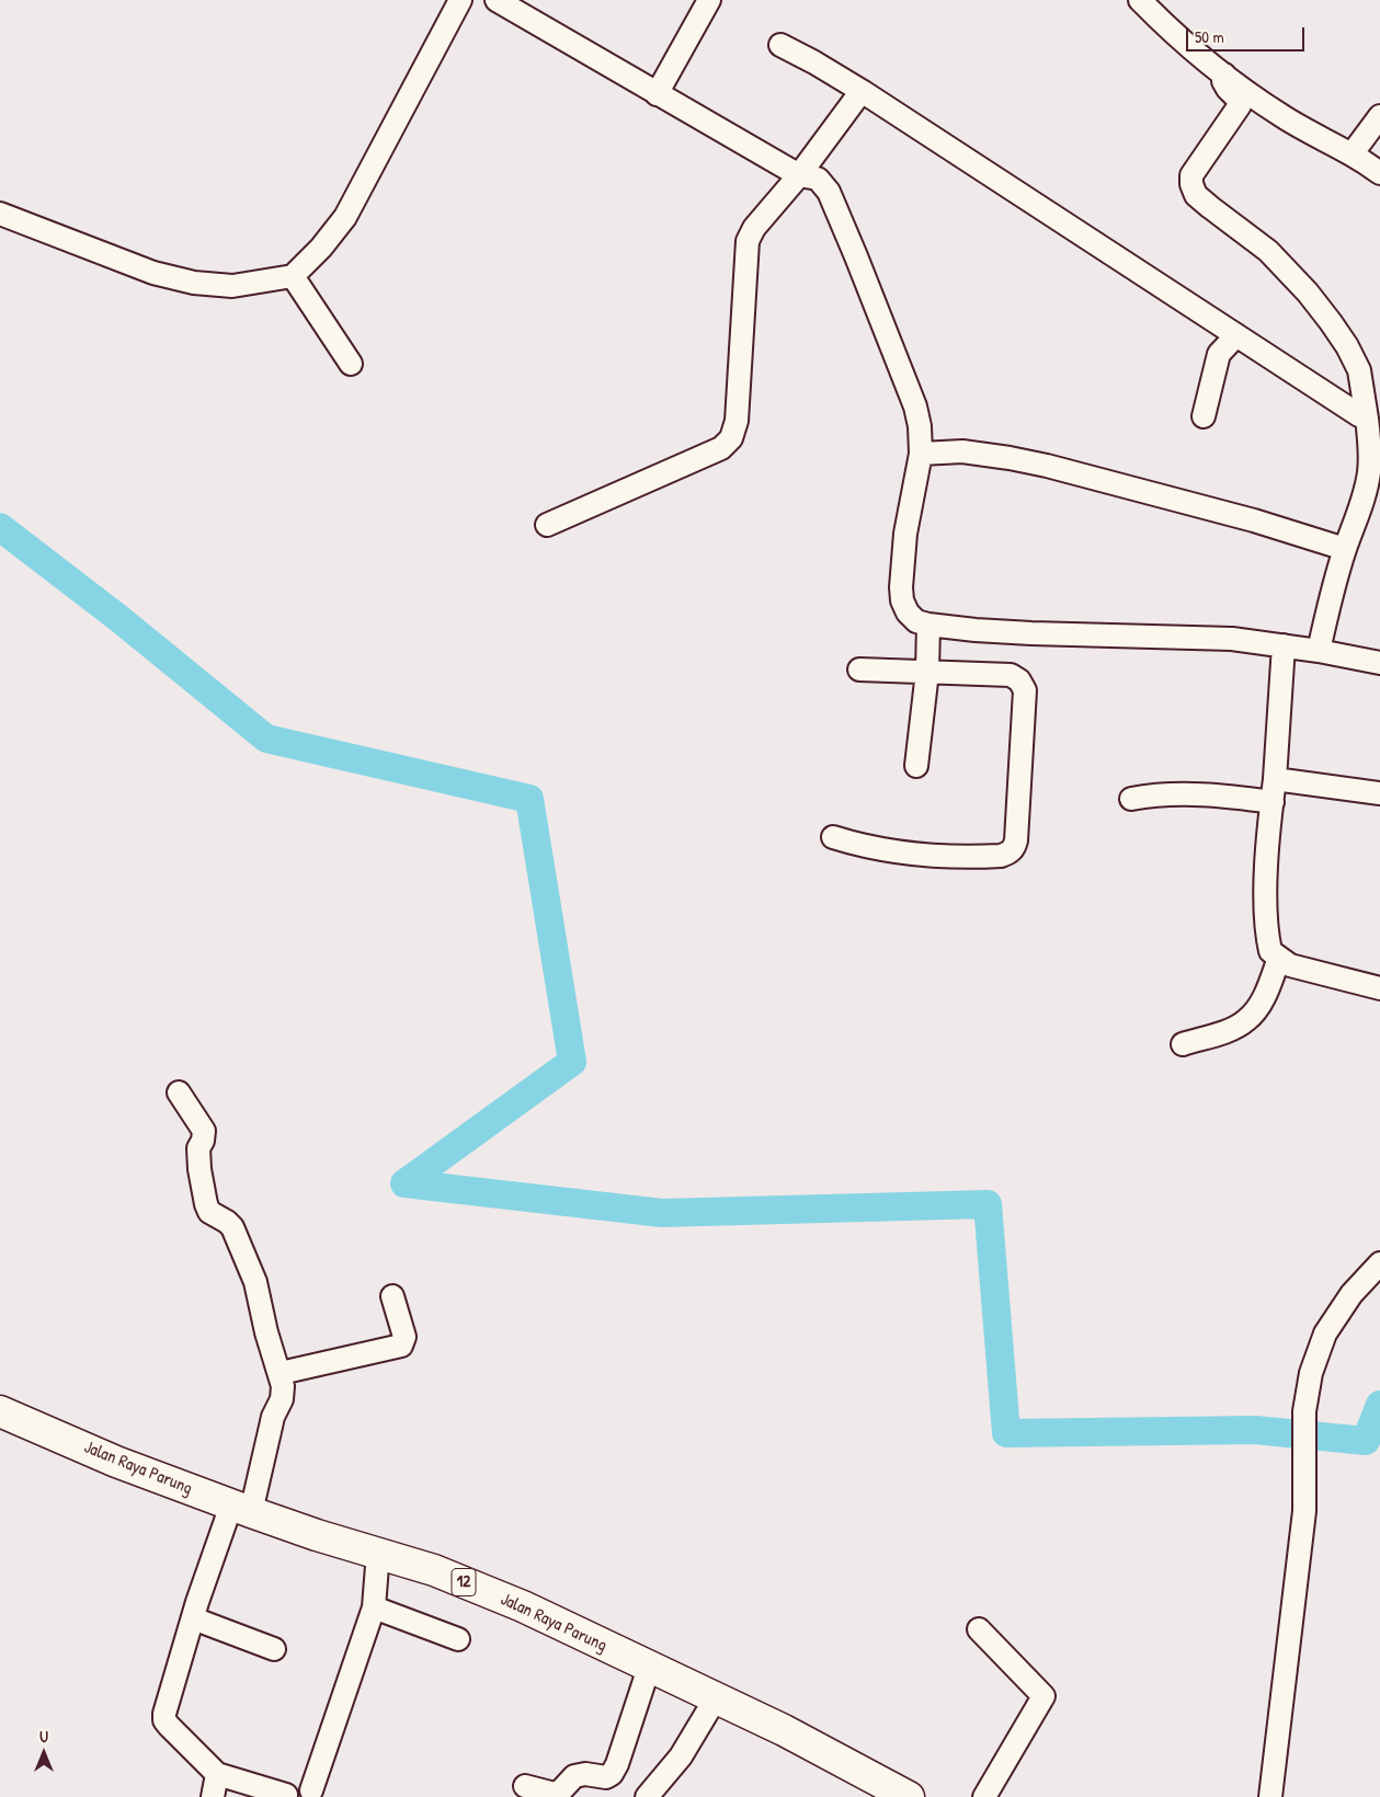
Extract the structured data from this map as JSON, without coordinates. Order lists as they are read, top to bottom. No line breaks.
{"streets":{"highway":["Jalan Raya Parung","12"]},"scale_bar":"50 m","north":"top"}
